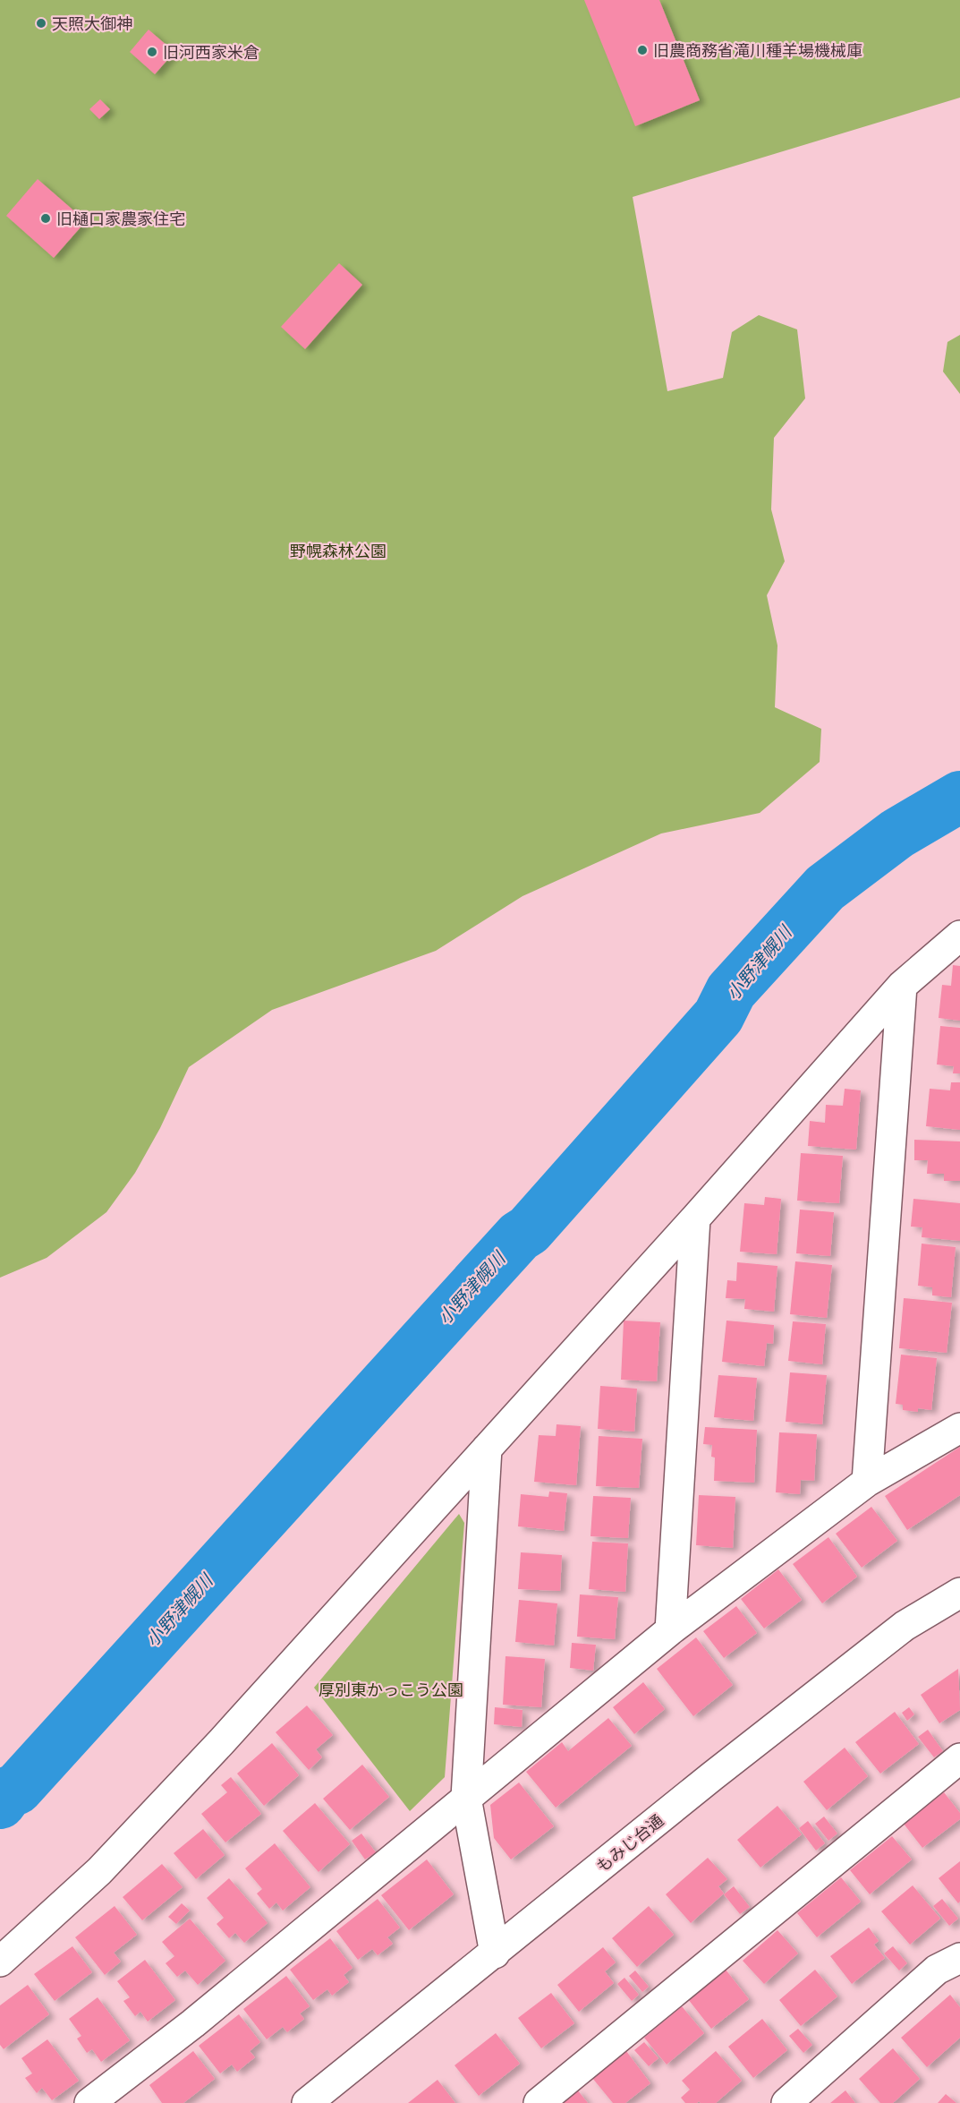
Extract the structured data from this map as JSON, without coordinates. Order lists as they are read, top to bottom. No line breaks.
{"streets":{"street":["もみじ台通"]},"water":["小野津幌川"],"parks":["野幌森林公園","厚別東かっこう公園"],"places":["天照大御神","旧農商務省滝川種羊場機械庫","旧河西家米倉","旧樋口家農家住宅"]}
